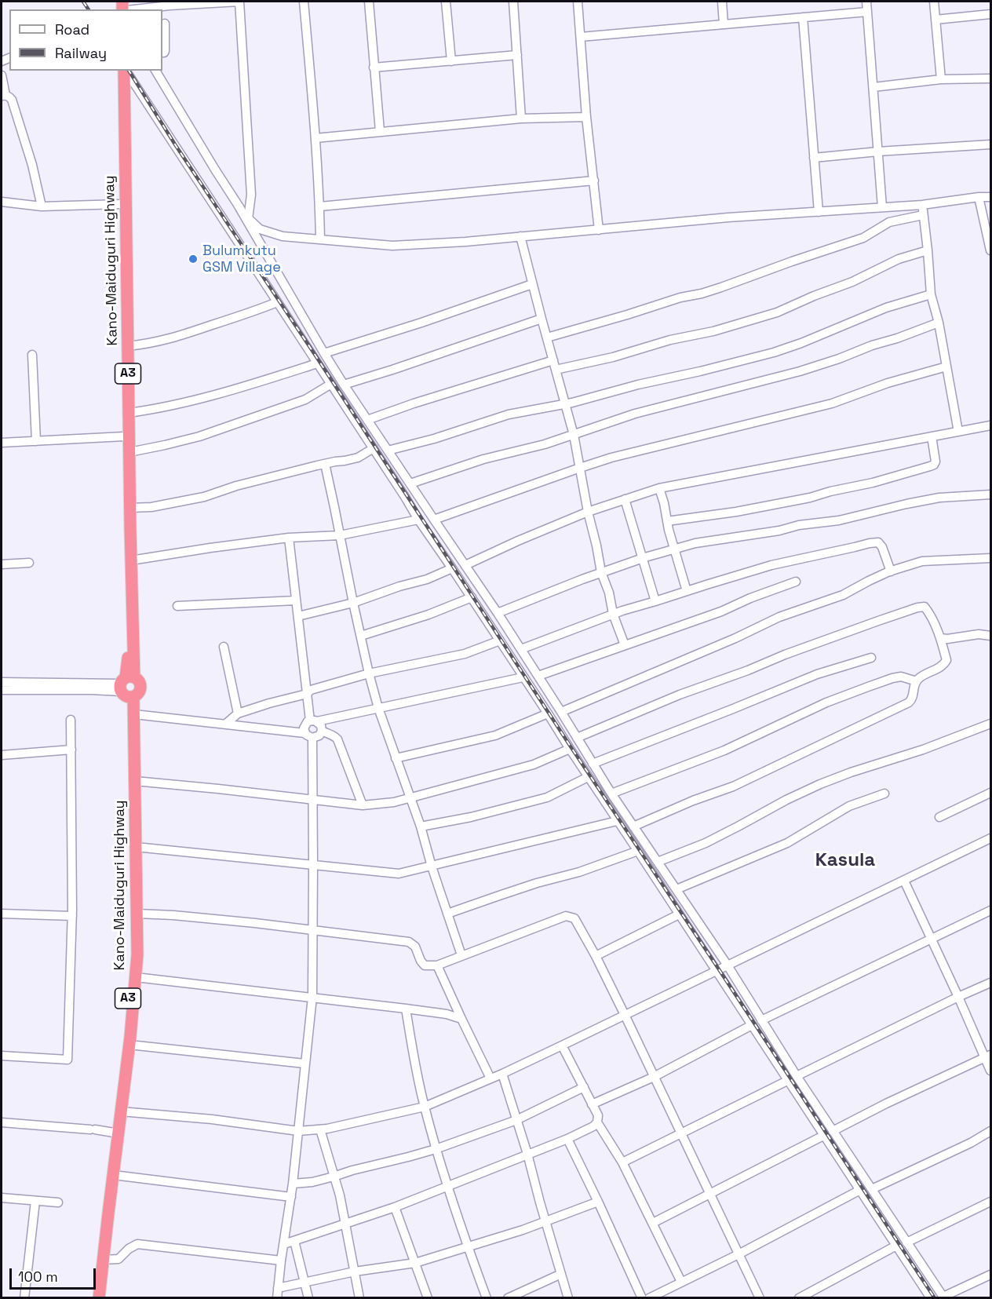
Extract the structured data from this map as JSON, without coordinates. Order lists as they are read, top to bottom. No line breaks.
{"streets":{"highway":["Kano-Maiduguri Highway","A3"]},"districts":["Kasula"],"places":["Bulumkutu GSM Village"],"legend":["Road","Railway"],"scale_bar":"100 m"}
